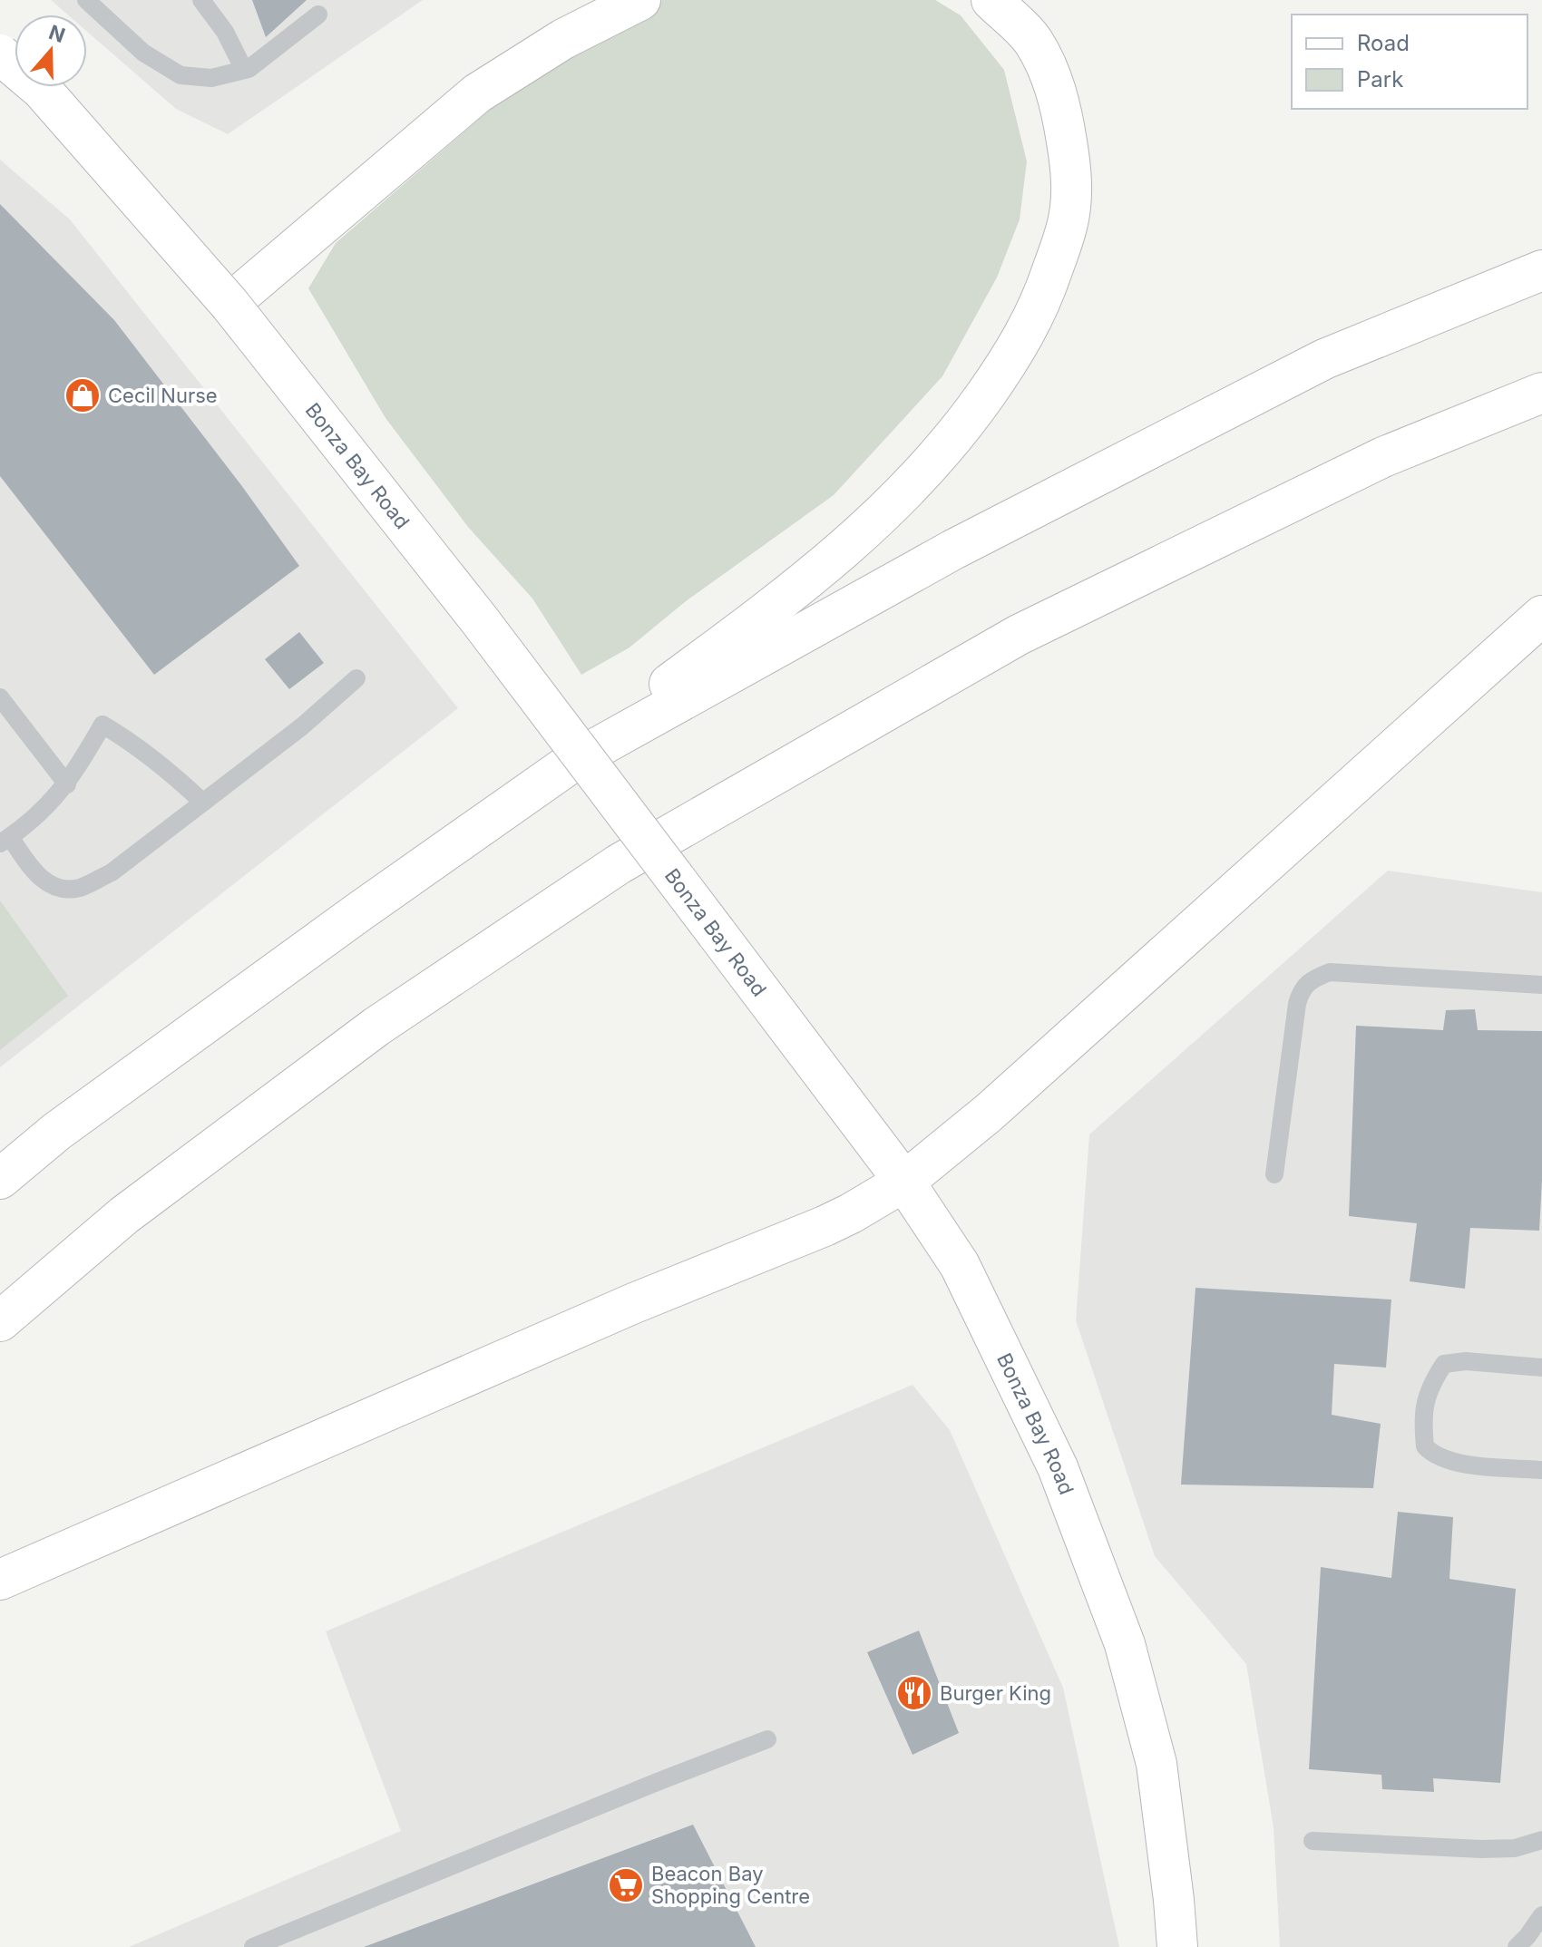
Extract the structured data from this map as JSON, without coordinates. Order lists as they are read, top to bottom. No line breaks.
{"streets":{"main road":["Bonza Bay Road"]},"places":{"shop":["Cecil Nurse"],"restaurant":["Burger King"],"supermarket":["Beacon Bay Shopping Centre"]},"legend":["Road","Park"],"north":"top"}
